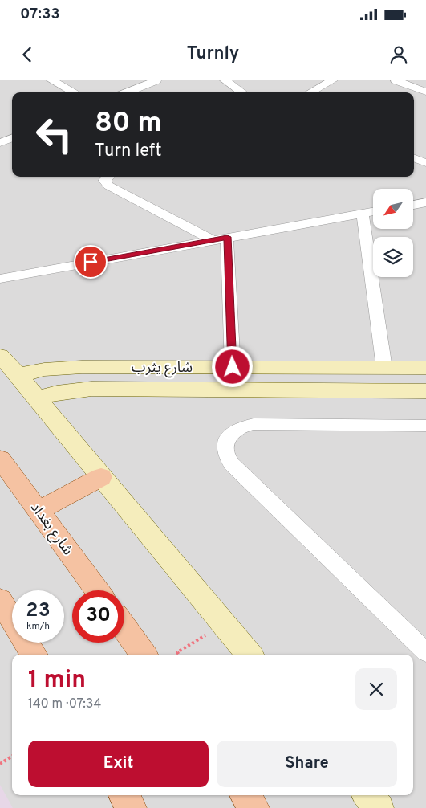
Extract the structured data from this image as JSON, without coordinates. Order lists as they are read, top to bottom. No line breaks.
{"streets":{"main road":["شارع بغداد"],"street":["شارع يثرب"]},"north":"bottom left","page":{"status":"07:33","header":"Turnly","turn":["80 m","Turn left"],"speed":"23 km/h","limit":"30","heading":["1 min","140 m · 07:34"],"buttons":["Exit","Share"]}}
